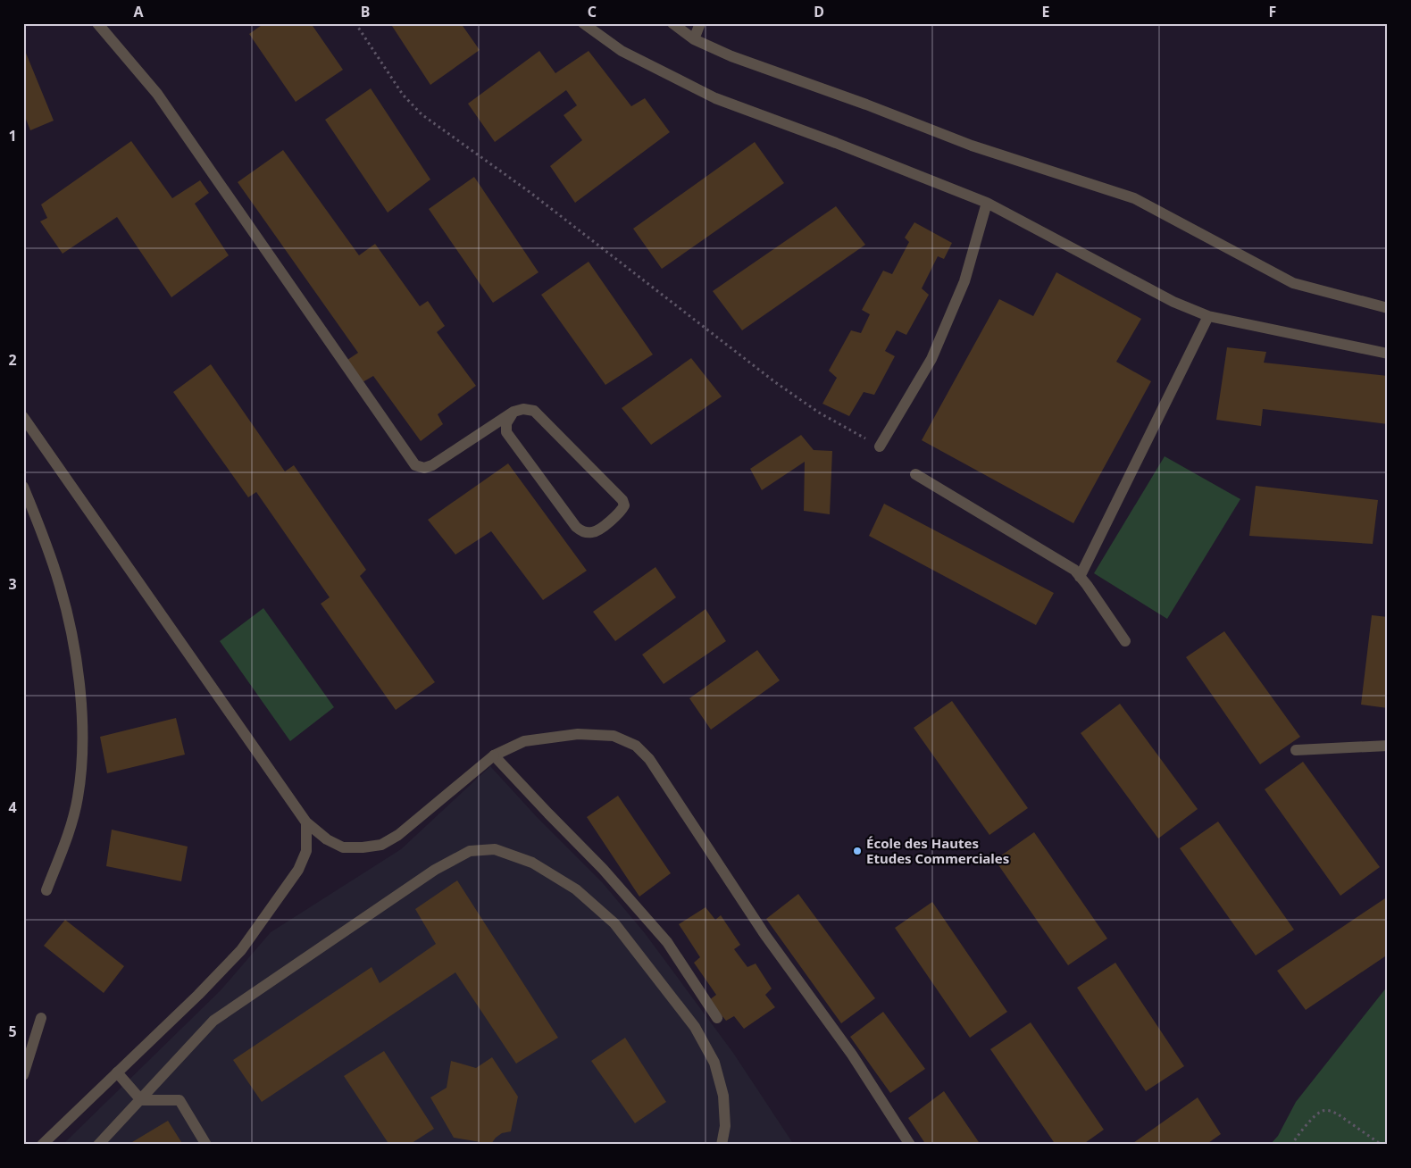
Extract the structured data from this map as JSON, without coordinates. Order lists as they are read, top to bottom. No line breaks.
{"places":["École des Hautes Etudes Commerciales"],"grid":{"columns":["A","B","C","D","E","F"],"rows":["1","2","3","4","5"]}}
